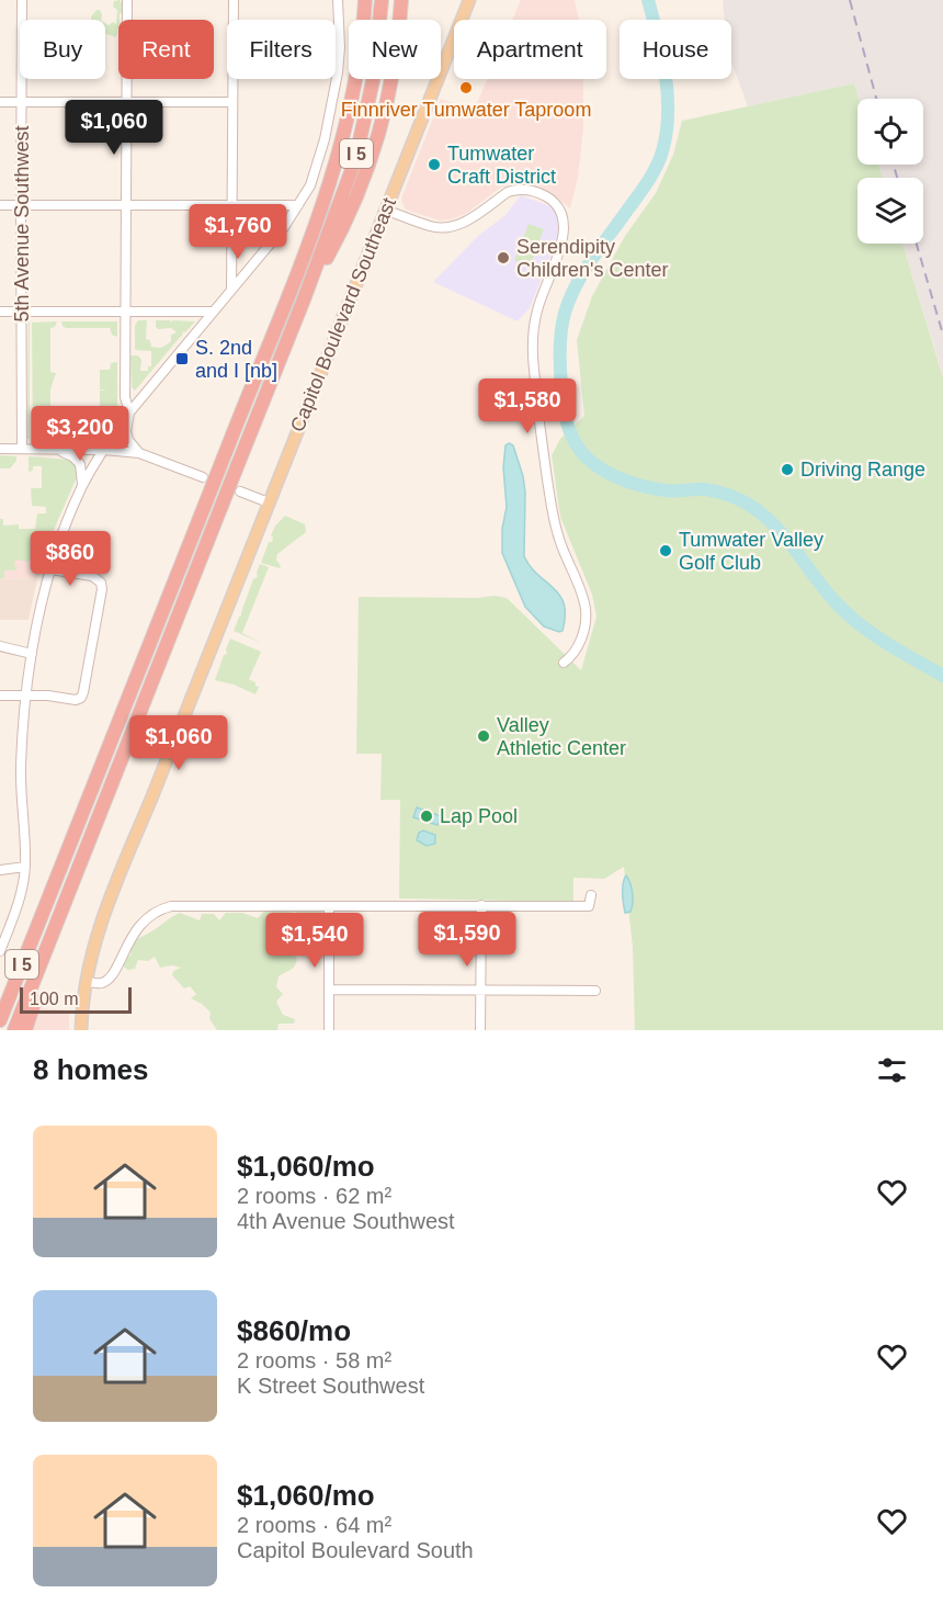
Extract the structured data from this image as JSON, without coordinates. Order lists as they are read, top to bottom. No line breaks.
{"streets":{"highway":["I 5"],"main road":["Capitol Boulevard Southeast"],"street":["5th Avenue Southwest"]},"places":{"other":["Finnriver Tumwater Taproom","Tumwater Craft District","Serendipity Children's Center","Driving Range","Tumwater Valley Golf Club","Valley Athletic Center","Lap Pool"],"transit":["S. 2nd and I [nb]"]},"scale_bar":"100 m","page":{"chip":["Buy","Rent","Filters","New","Apartment","House"],"price":["$1,060","$1,760","$1,580","$3,200","$860","$1,060","$1,590","$1,540"],"scale":"100 m","heading":"8 homes","list":[{"name":"$1,060/mo","note":"2 rooms · 62 m² · 4th Avenue Southwest"},{"name":"$860/mo","note":"2 rooms · 58 m² · K Street Southwest"},{"name":"$1,060/mo","note":"2 rooms · 64 m² · Capitol Boulevard South"}]}}
